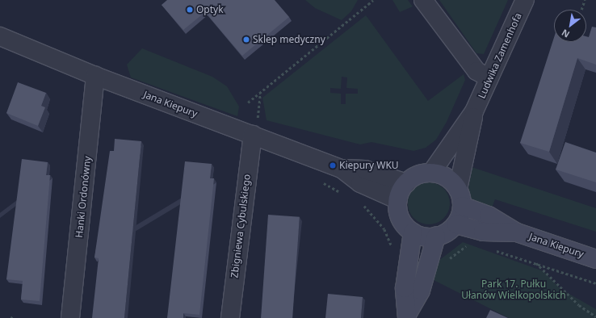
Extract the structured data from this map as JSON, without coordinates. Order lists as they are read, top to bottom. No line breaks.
{"streets":{"street":["Ludwika Zamenhofa","Jana Kiepury","Hanki Ordonówny","Zbigniewa Cybulskiego"]},"crossings":[["Ludwika Zamenhofa","Jana Kiepury"],["Jana Kiepury","Hanki Ordonówny"],["Jana Kiepury","Zbigniewa Cybulskiego"]],"parks":["Park 17. Pułku Ułanów Wielkopolskich"],"places":["Optyk","Sklep medyczny","Kiepury WKU"],"north":"bottom left"}
